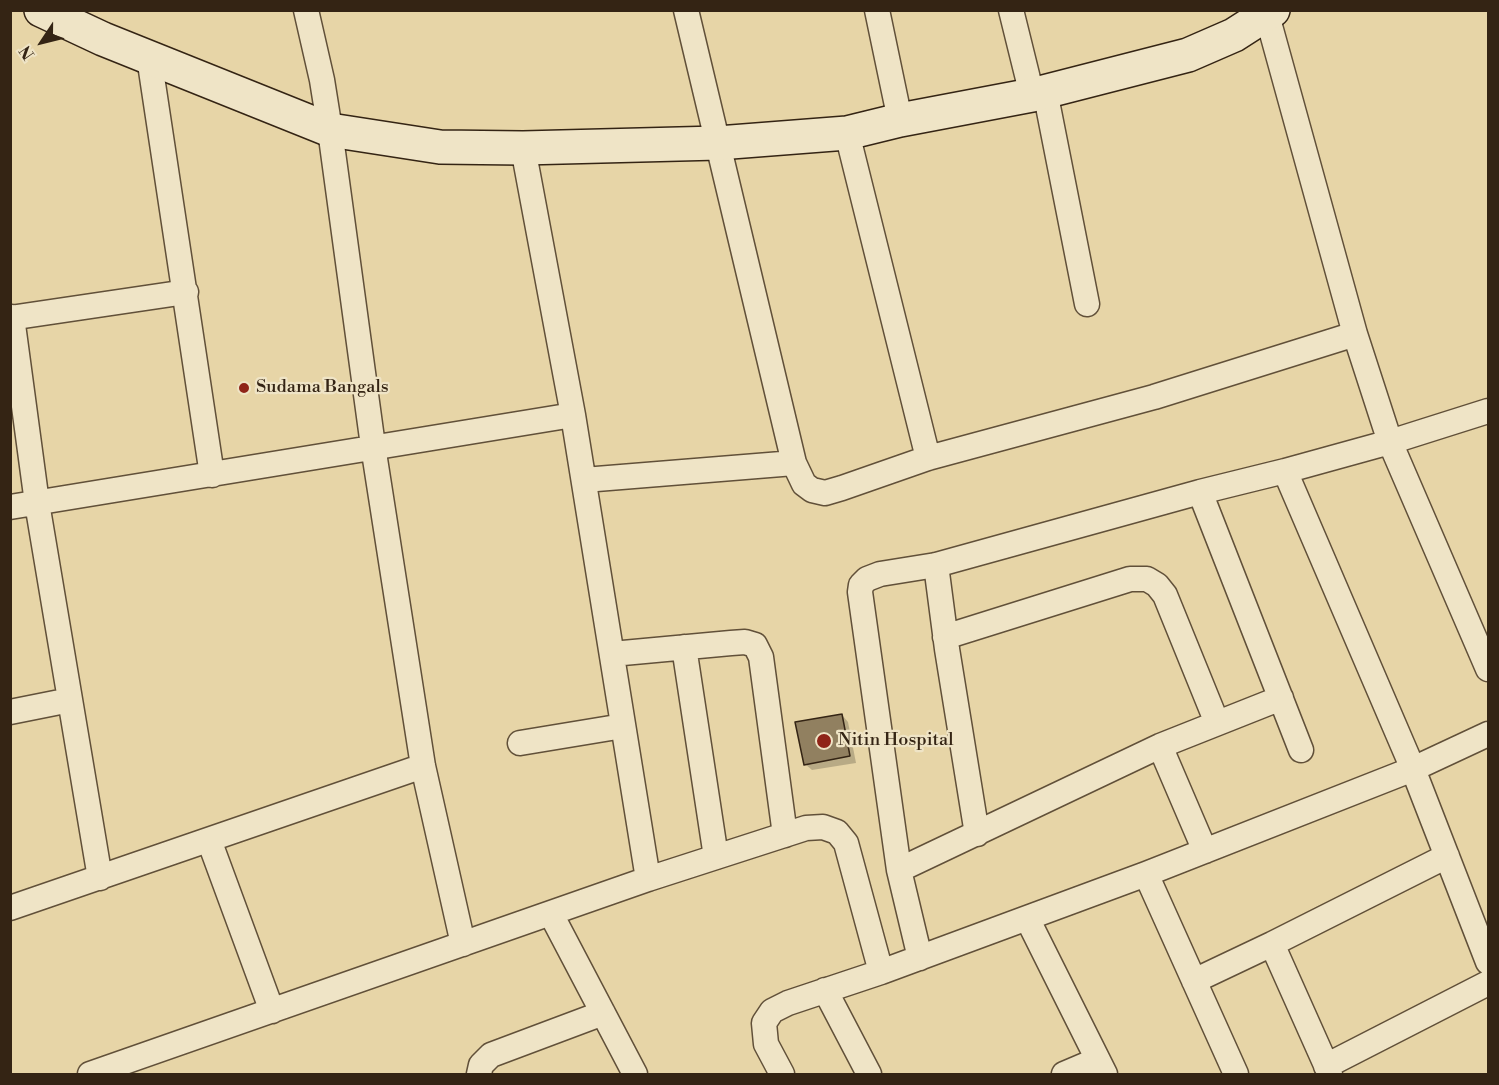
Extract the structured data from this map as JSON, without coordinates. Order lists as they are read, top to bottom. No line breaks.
{"places":["Sudama Bangals","Nitin Hospital"],"north":"bottom left"}
